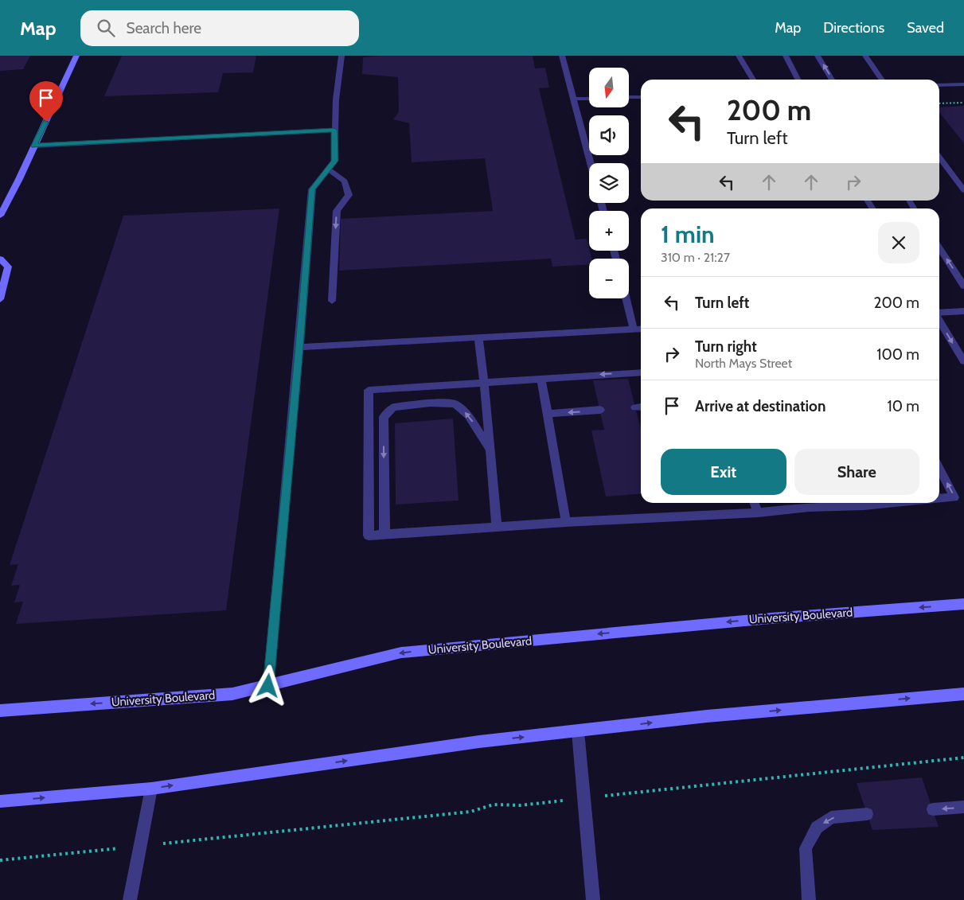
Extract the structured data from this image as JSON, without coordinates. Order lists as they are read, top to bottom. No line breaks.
{"streets":{"main road":["University Boulevard"]},"one_way":["University Boulevard"],"north":"bottom","page":{"header":"Map","search":"Search here","nav":["Map","Directions","Saved"],"map_buttons":["+","−"],"turn":["200 m","Turn left"],"heading":["1 min","310 m · 21:27"],"list":[{"name":"Turn left","value":"200 m"},{"name":"Turn right","note":"North Mays Street","value":"100 m"},{"name":"Arrive at destination","value":"10 m"}],"buttons":["Exit","Share"]}}
